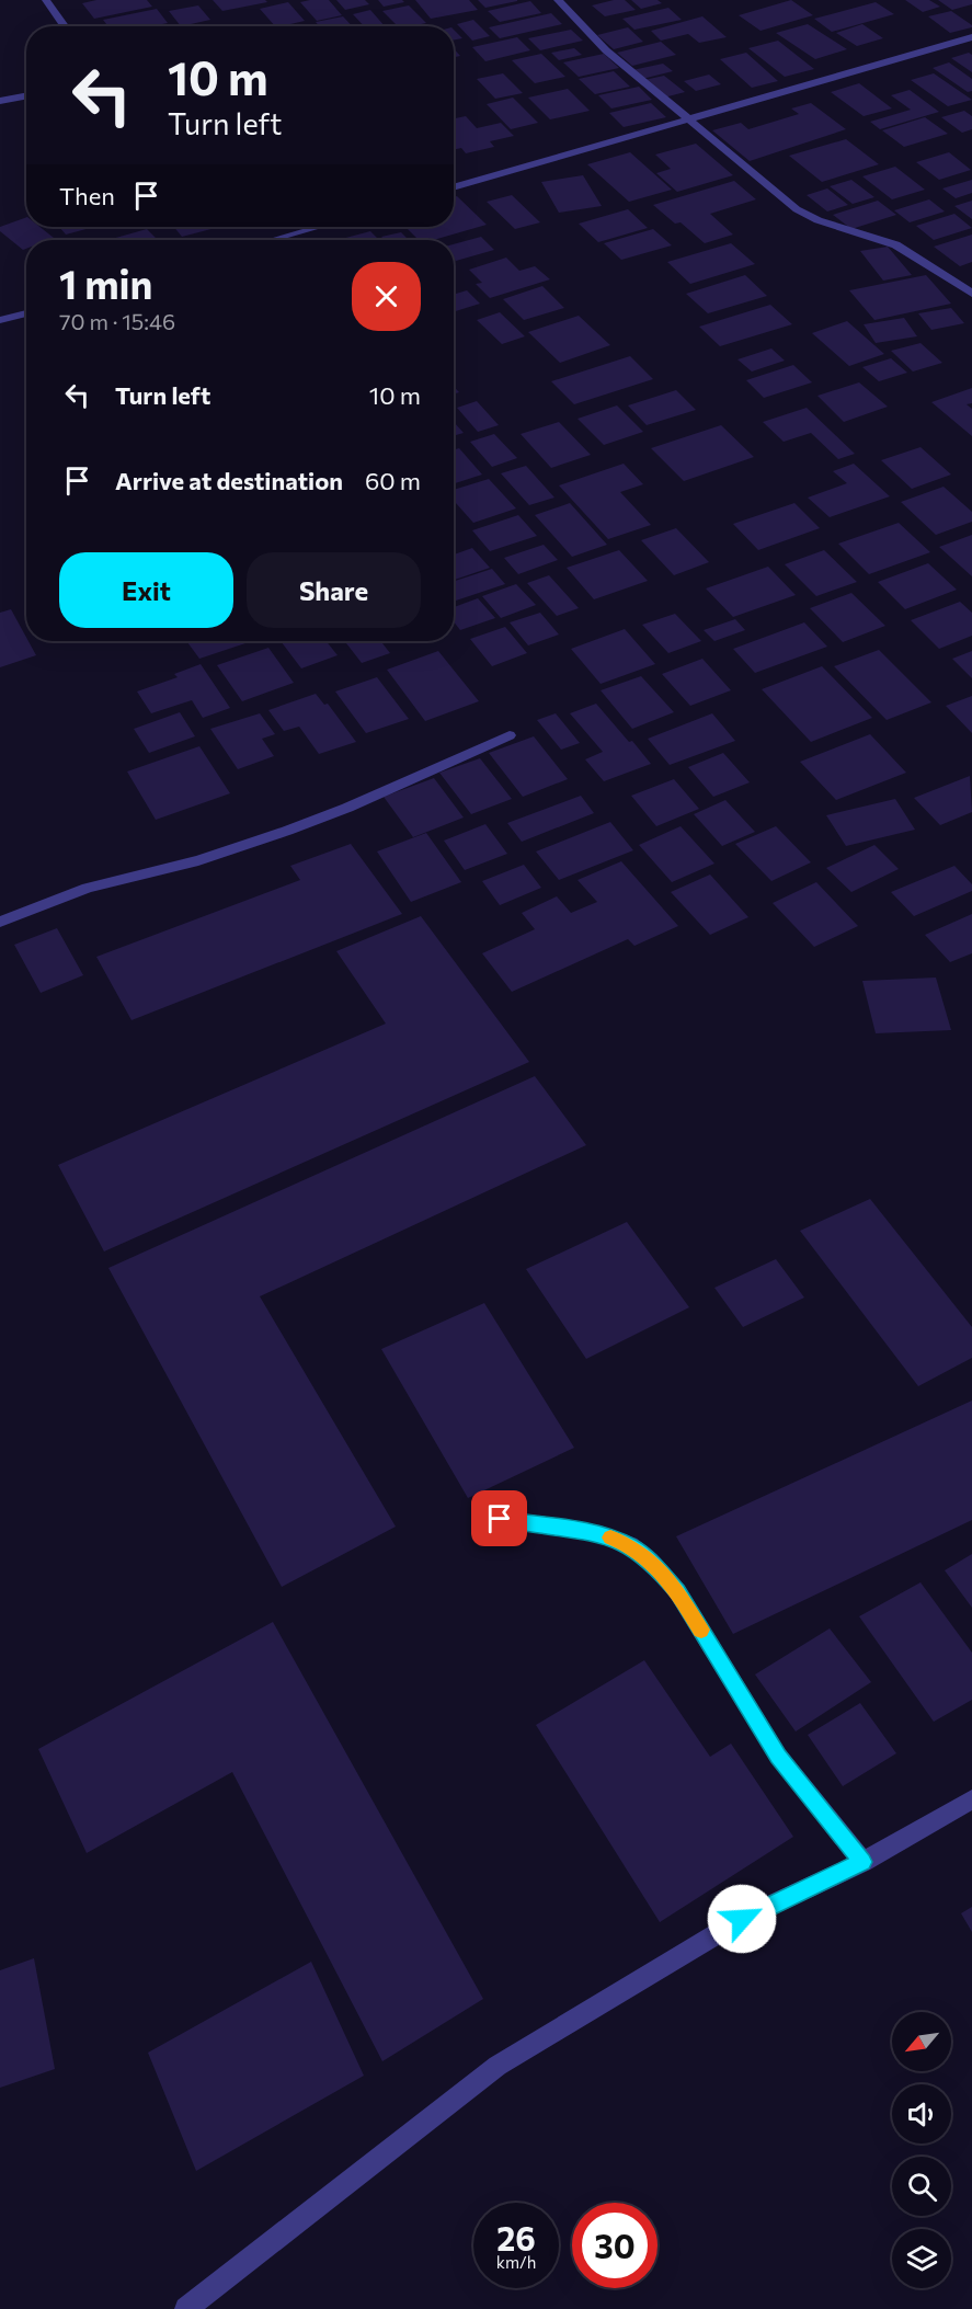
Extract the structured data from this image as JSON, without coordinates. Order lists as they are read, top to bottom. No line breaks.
{"north":"bottom left","page":{"turn":["10 m","Turn left"],"then":"Then","heading":["1 min","70 m · 15:46"],"list":[{"name":"Turn left","value":"10 m"},{"name":"Arrive at destination","value":"60 m"}],"buttons":["Exit","Share"],"speed":"26 km/h","limit":"30"}}
